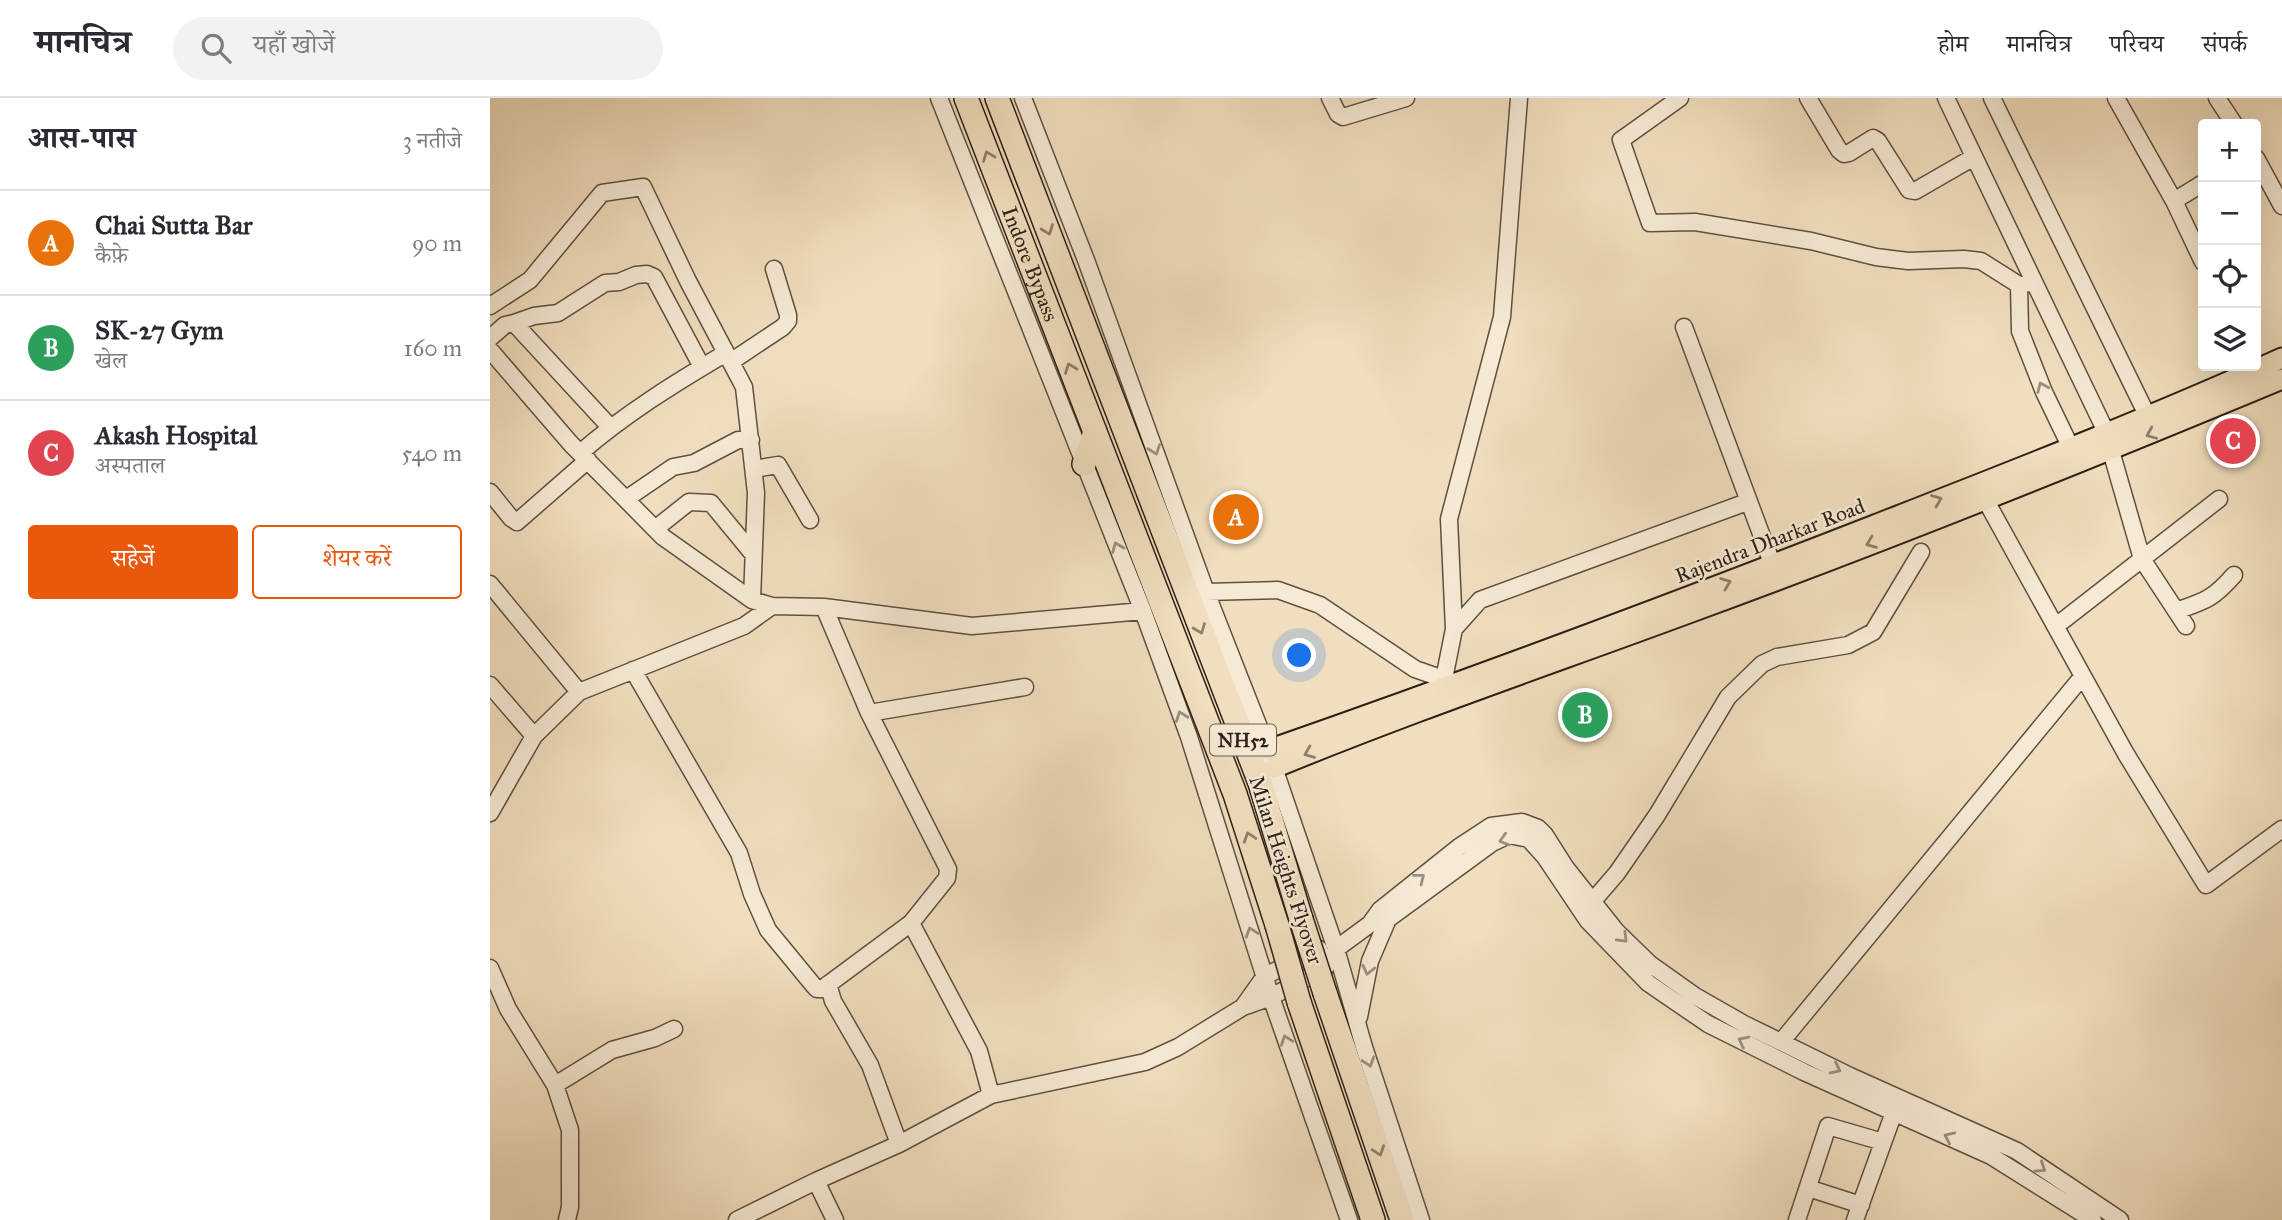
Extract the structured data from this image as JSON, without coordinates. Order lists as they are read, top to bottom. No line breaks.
{"streets":{"highway":["Indore Bypass","NH52","Milan Heights Flyover"],"main road":["Rajendra Dharkar Road"]},"crossings":[["Indore Bypass","Milan Heights Flyover"]],"page":{"header":"मानचित्र","search":"यहाँ खोजें","nav":["होम","मानचित्र","परिचय","संपर्क"],"heading":["आस-पास","3 नतीजे"],"map_buttons":["+","−"],"list":[{"mark":"A","name":"Chai Sutta Bar","note":"कैफ़े","value":"90 m"},{"mark":"B","name":"SK-27 Gym","note":"खेल","value":"160 m"},{"mark":"C","name":"Akash Hospital","note":"अस्पताल","value":"540 m"}],"pins":["C","A","B"],"buttons":["सहेजें","शेयर करें"]}}
